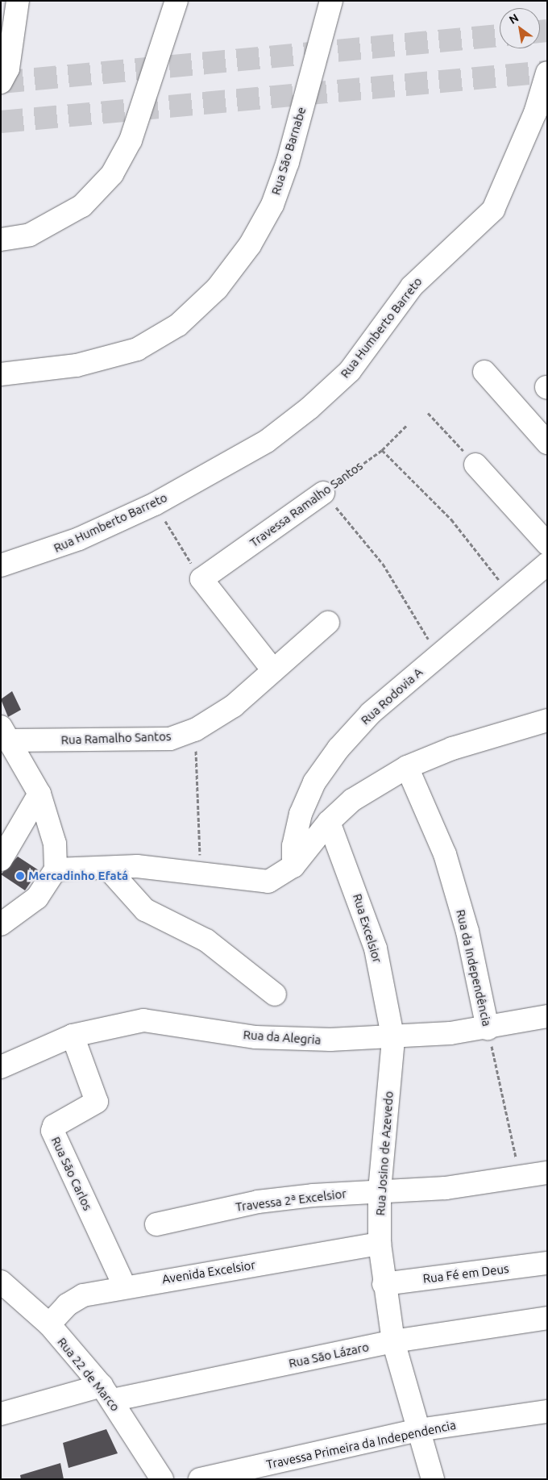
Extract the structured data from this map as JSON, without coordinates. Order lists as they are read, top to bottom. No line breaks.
{"streets":{"street":["Rua São Barnabe","Rua Humberto Barreto","Travessa Ramalho Santos","Rua Rodovia A","Rua Ramalho Santos","Rua Excelsior","Rua da Independência","Rua da Alegria","Rua Josino de Azevedo","Rua São Carlos","Travessa 2ª Excelsior","Avenida Excelsior","Rua Fé em Deus","Rua São Lázaro","Rua 22 de Marco","Travessa Primeira da Independencia"]},"crossings":[["Rua Excelsior","Rua da Alegria"],["Rua Excelsior","Rua Josino de Azevedo"],["Rua da Independência","Rua da Alegria"],["Rua da Independência","Travessa 2ª Excelsior"],["Rua da Alegria","Rua Josino de Azevedo"],["Rua da Alegria","Rua São Carlos"],["Rua Josino de Azevedo","Travessa 2ª Excelsior"],["Rua Josino de Azevedo","Avenida Excelsior"],["Rua Josino de Azevedo","Rua Fé em Deus"],["Rua Josino de Azevedo","Rua São Lázaro"],["Rua Josino de Azevedo","Travessa Primeira da Independencia"],["Rua São Carlos","Avenida Excelsior"],["Avenida Excelsior","Rua 22 de Marco"],["Rua São Lázaro","Rua 22 de Marco"]],"places":["Mercadinho Efatá"],"north":"top left"}
